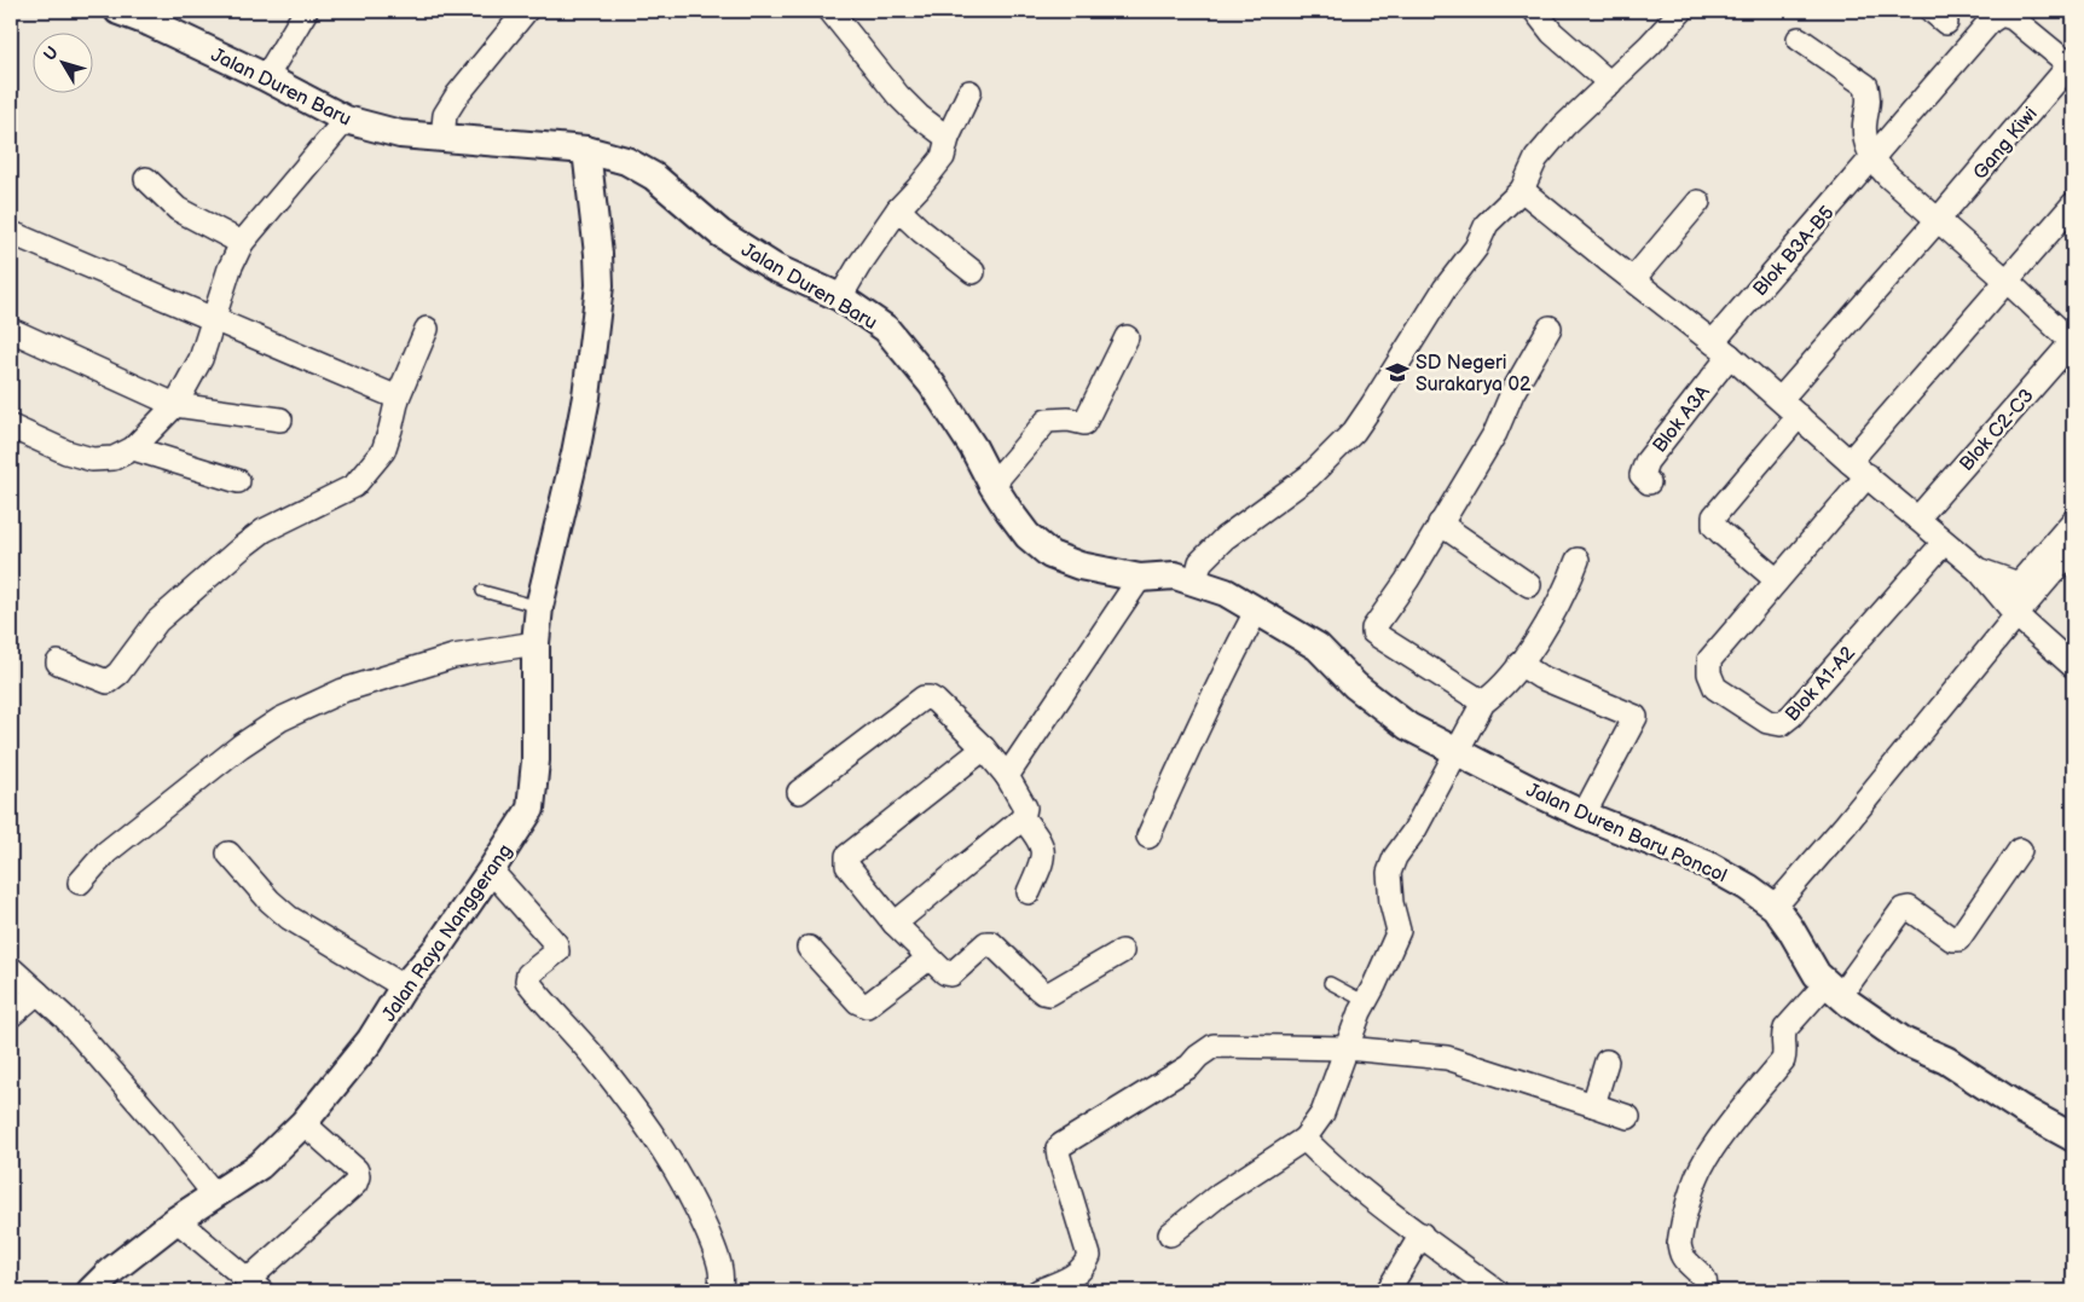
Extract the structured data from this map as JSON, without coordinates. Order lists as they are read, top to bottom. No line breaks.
{"streets":{"street":["Jalan Duren Baru","Gang Kiwi","Blok B3A-B5","Blok A3A","Blok C2-C3","Blok A1-A2","Jalan Duren Baru Poncol","Jalan Raya Nanggerang"]},"crossings":[["Jalan Duren Baru","Jalan Duren Baru Poncol"],["Jalan Duren Baru","Jalan Raya Nanggerang"],["Gang Kiwi","Blok B3A-B5"],["Blok B3A-B5","Blok A3A"]],"places":{"school or university":["SD Negeri Surakarya 02"]},"north":"top left"}
